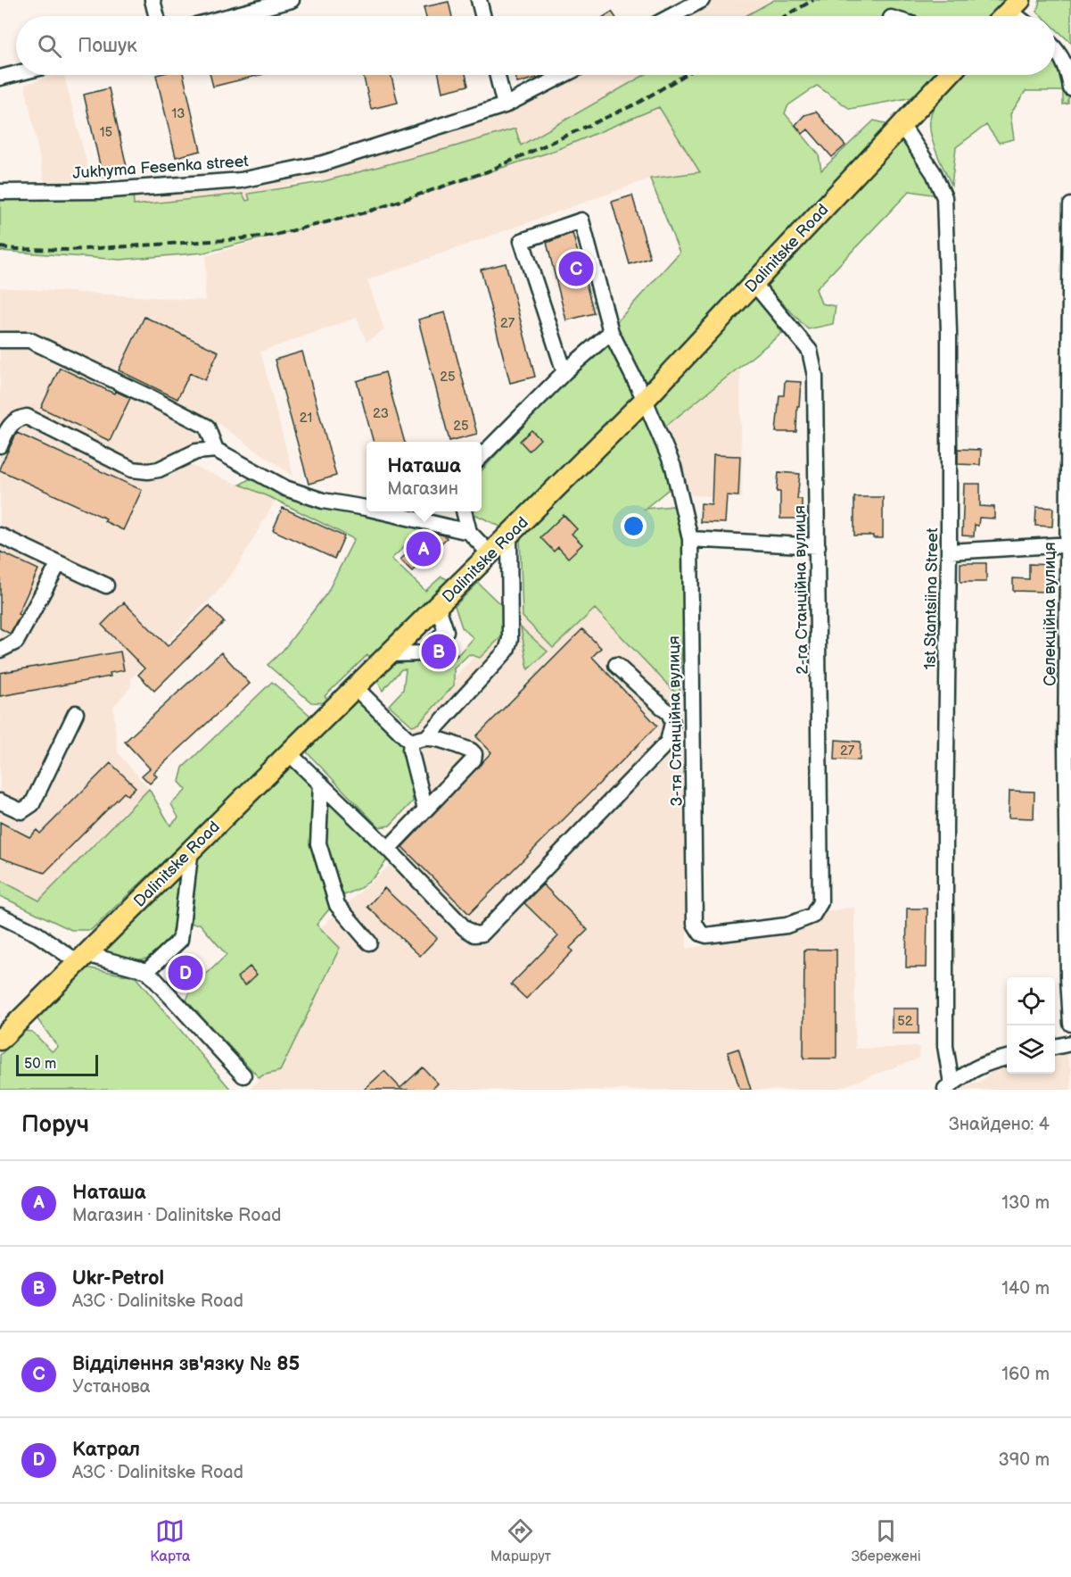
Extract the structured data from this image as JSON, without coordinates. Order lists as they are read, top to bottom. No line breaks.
{"streets":{"main road":["Dalinitske Road"],"street":["Jukhyma Fesenka street","2-га Станційна вулиця","1st Stantsiina Street","Селекційна вулиця","3-тя Станційна вулиця"]},"crossings":[["Dalinitske Road","2-га Станційна вулиця"],["Dalinitske Road","1st Stantsiina Street"],["Dalinitske Road","3-тя Станційна вулиця"],["2-га Станційна вулиця","3-тя Станційна вулиця"]],"house_numbers":["13","15","27","25","23","21","25","27","52"],"scale_bar":"50 m","page":{"search":"Пошук","pins":["C","A","B","D"],"popup":["Наташа","Магазин"],"scale":"50 m","heading":["Поруч","Знайдено: 4"],"list":[{"mark":"A","name":"Наташа","note":"Магазин · Dalinitske Road","value":"130 m"},{"mark":"B","name":"Ukr-Petrol","note":"АЗС · Dalinitske Road","value":"140 m"},{"mark":"C","name":"Відділення зв'язку № 85","note":"Установа","value":"160 m"},{"mark":"D","name":"Катрал","note":"АЗС · Dalinitske Road","value":"390 m"}],"nav":["Карта","Маршрут","Збережені"]}}
